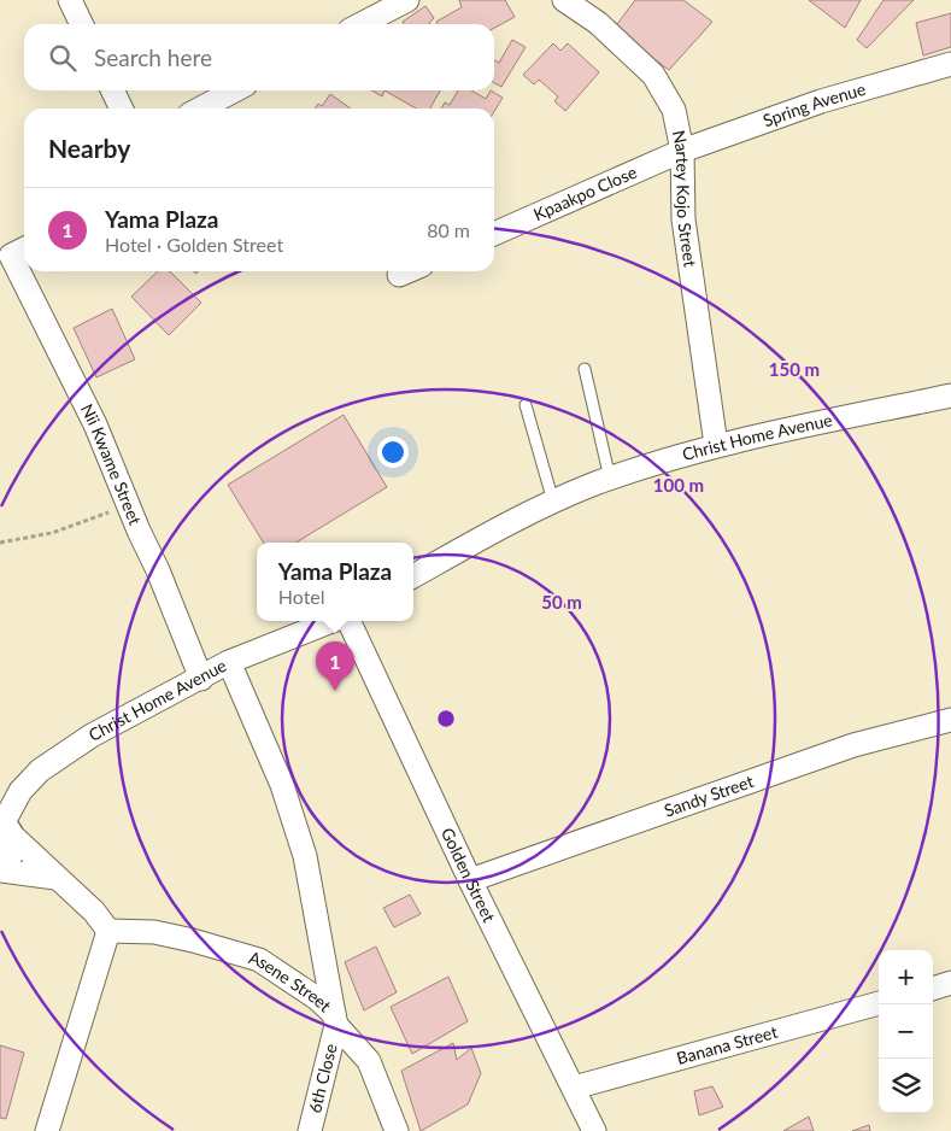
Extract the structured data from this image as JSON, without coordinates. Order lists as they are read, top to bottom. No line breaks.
{"streets":{"street":["Spring Avenue","Kpaakpo Close","Nartey Kojo Street","Christ Home Avenue","Nii Kwame Street","Sandy Street","Golden Street","Asene Street","Banana Street","6th Close"]},"crossings":[["Spring Avenue","Kpaakpo Close"],["Spring Avenue","Nartey Kojo Street"],["Kpaakpo Close","Nartey Kojo Street"],["Nartey Kojo Street","Christ Home Avenue"],["Christ Home Avenue","Nii Kwame Street"],["Sandy Street","Golden Street"],["Golden Street","Banana Street"],["Asene Street","6th Close"]],"page":{"search":"Search here","heading":"Nearby","list":[{"mark":"1","name":"Yama Plaza","note":"Hotel · Golden Street","value":"80 m"}],"popup":["Yama Plaza","Hotel"],"pins":"1","map_buttons":["+","−"]},"rings":["150 m","100 m","50 m"]}
